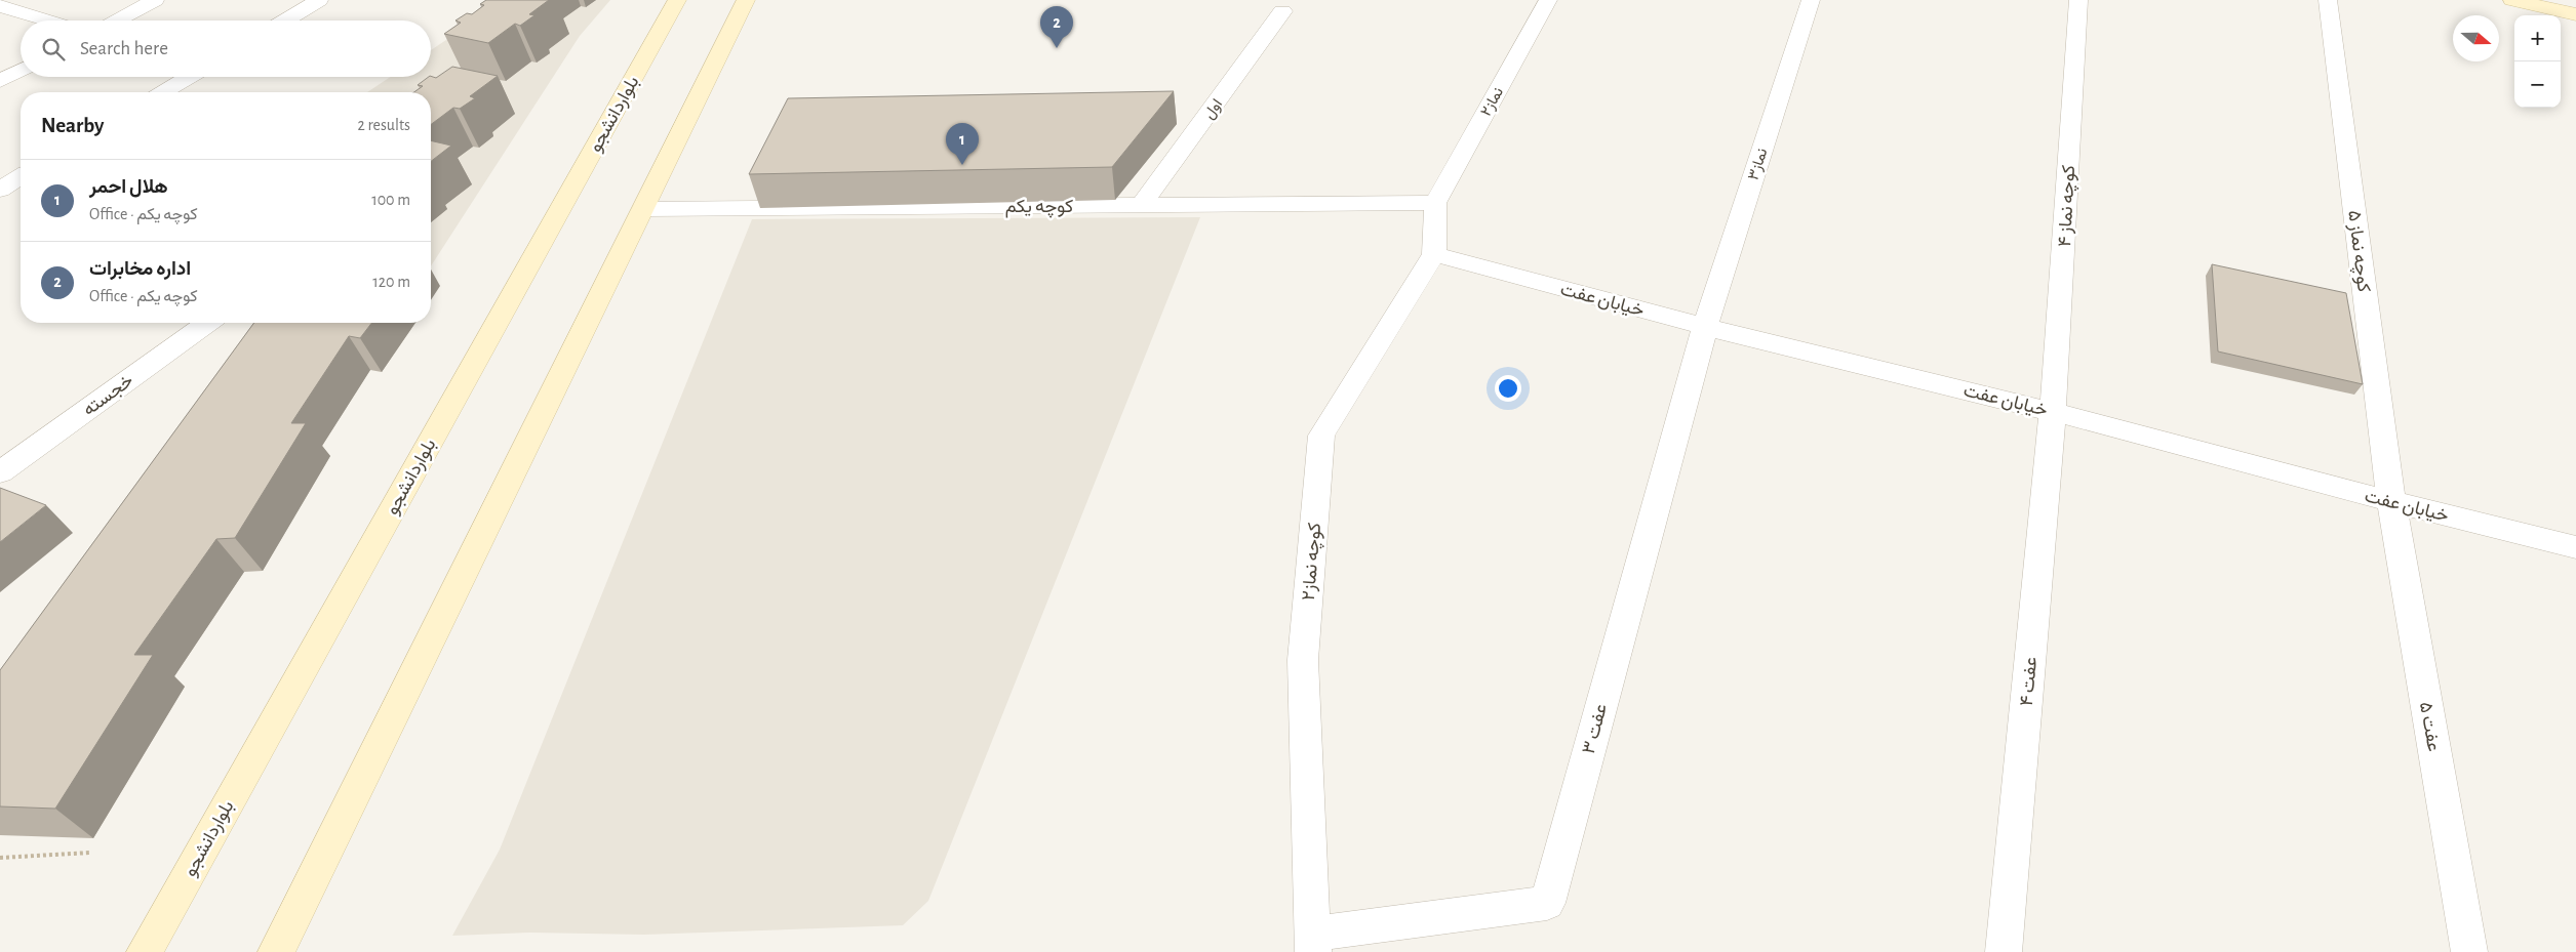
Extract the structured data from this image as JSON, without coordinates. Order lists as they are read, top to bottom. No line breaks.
{"streets":{"main road":["بلواردانشجو"],"street":["نماز۲","اول","نماز۳","کوچه یکم","کوچه نماز ۴","کوچه نماز ۵","خیابان عفت","خجسته","کوچه نماز۲","عفت ۴","عفت ۵","عفت ۳"]},"crossings":[["نماز۲","کوچه یکم"],["اول","کوچه یکم"],["نماز۳","خیابان عفت"],["نماز۳","عفت ۳"],["کوچه نماز ۴","خیابان عفت"],["کوچه نماز ۴","عفت ۴"],["کوچه نماز ۵","خیابان عفت"],["کوچه نماز ۵","عفت ۵"],["خیابان عفت","کوچه نماز۲"],["خیابان عفت","عفت ۴"],["خیابان عفت","عفت ۵"],["خیابان عفت","عفت ۳"],["کوچه نماز۲","عفت ۳"]],"north":"right","page":{"pins":["2","1"],"map_buttons":["+","−"],"search":"Search here","heading":["Nearby","2 results"],"list":[{"mark":"1","name":"هلال احمر","note":"Office · کوچه یکم","value":"100 m"},{"mark":"2","name":"اداره مخابرات","note":"Office · کوچه یکم","value":"120 m"}]}}
